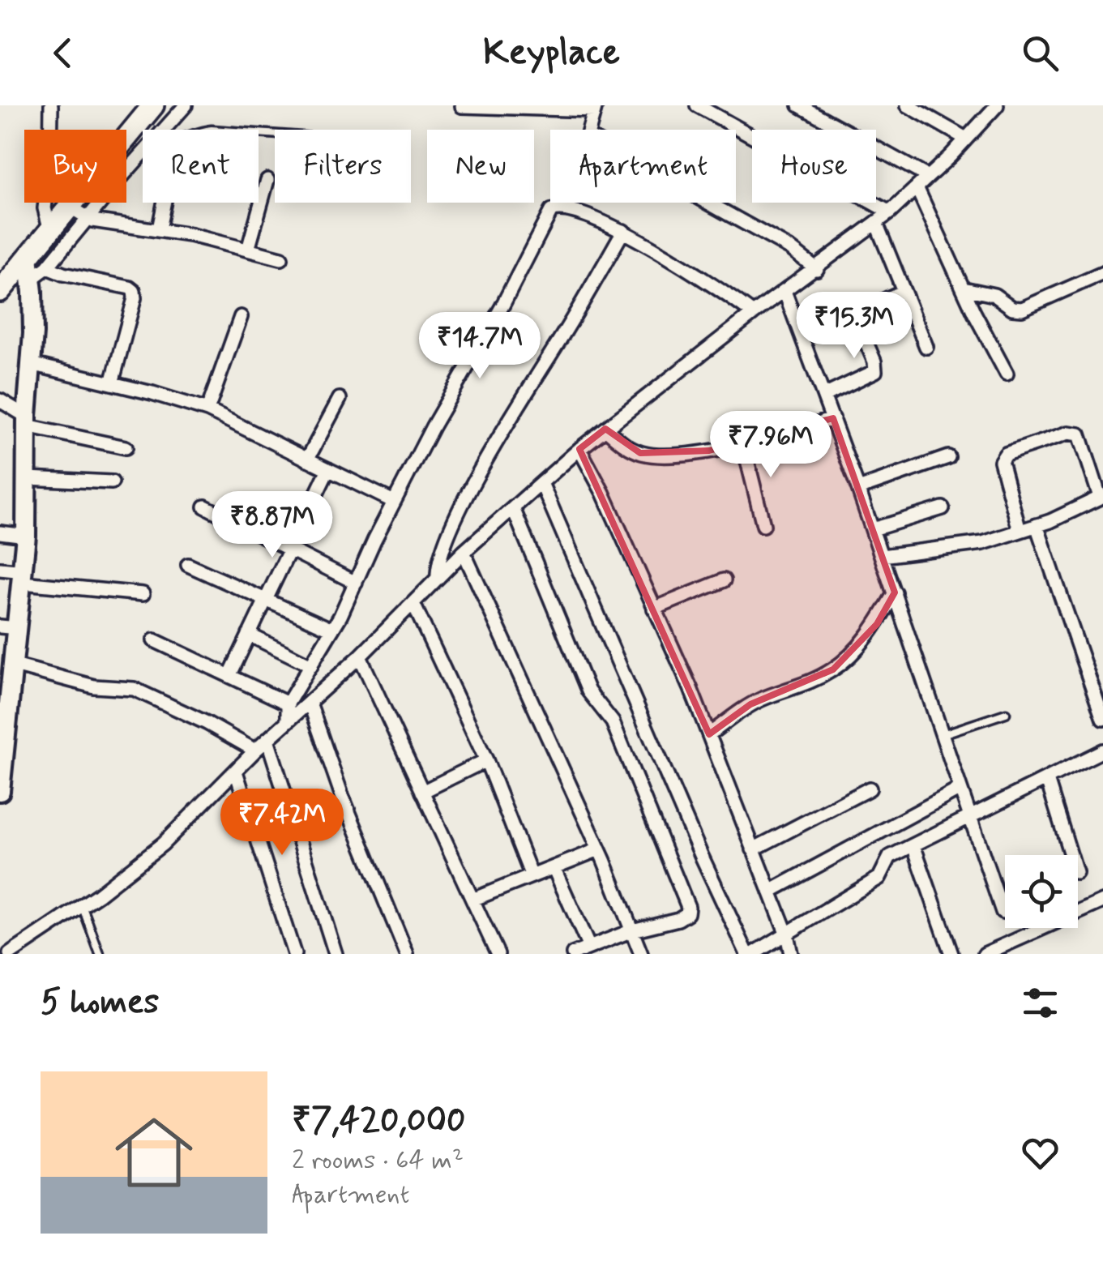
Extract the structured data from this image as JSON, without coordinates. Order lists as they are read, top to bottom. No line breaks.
{"page":{"header":"Keyplace","chip":["Buy","Rent","Filters","New","Apartment","House"],"price":["₹15.3M","₹14.7M","₹7.96M","₹8.87M","₹7.42M"],"heading":"5 homes","list":[{"name":"₹7,420,000","note":"2 rooms · 64 m² · Apartment"}]}}
